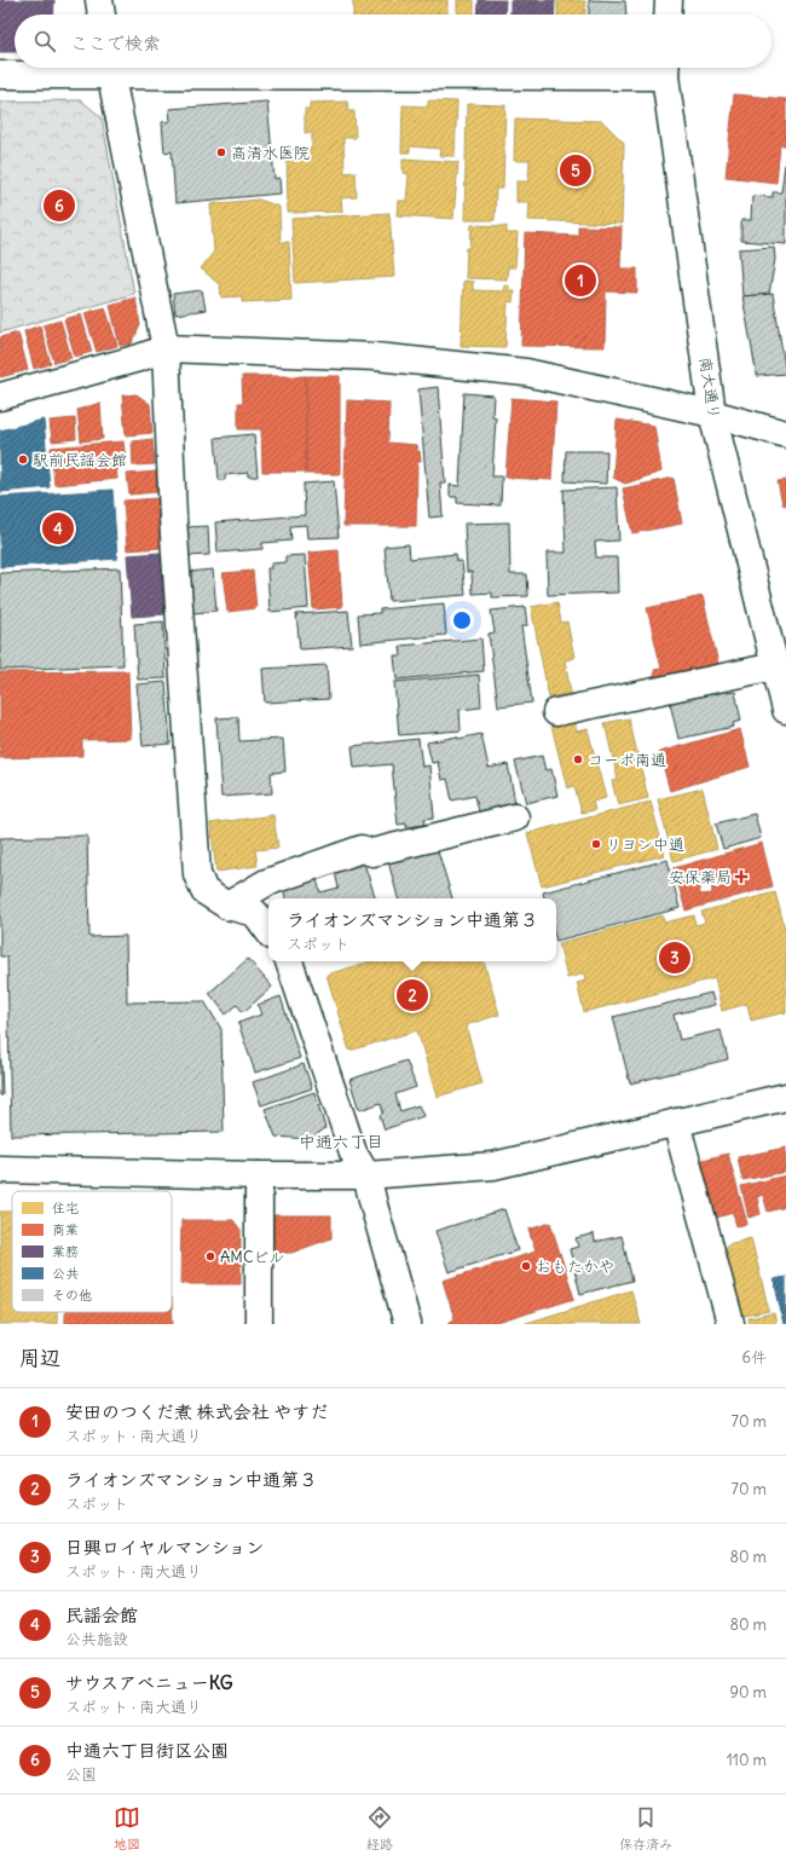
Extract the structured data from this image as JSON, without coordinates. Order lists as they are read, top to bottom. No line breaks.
{"streets":{"street":["南大通り"]},"districts":["中通六丁目"],"places":{"other":["高清水医院","駅前民謡会館","コーポ南通","リヨン中通","AMCビル","おもたかや"],"health":["安保薬局"]},"legend":["住宅","商業","業務","公共","その他"],"page":{"search":"ここで検索","pins":["5","6","1","4","3","2"],"popup":["ライオンズマンション中通第３","スポット"],"heading":["周辺","6件"],"list":[{"mark":"1","name":"安田のつくだ煮 株式会社 やすだ","note":"スポット · 南大通り","value":"70 m"},{"mark":"2","name":"ライオンズマンション中通第３","note":"スポット","value":"70 m"},{"mark":"3","name":"日興ロイヤルマンション","note":"スポット · 南大通り","value":"80 m"},{"mark":"4","name":"民謡会館","note":"公共施設","value":"80 m"},{"mark":"5","name":"サウスアベニューKG","note":"スポット · 南大通り","value":"90 m"},{"mark":"6","name":"中通六丁目街区公園","note":"公園","value":"110 m"}],"nav":["地図","経路","保存済み"]}}
